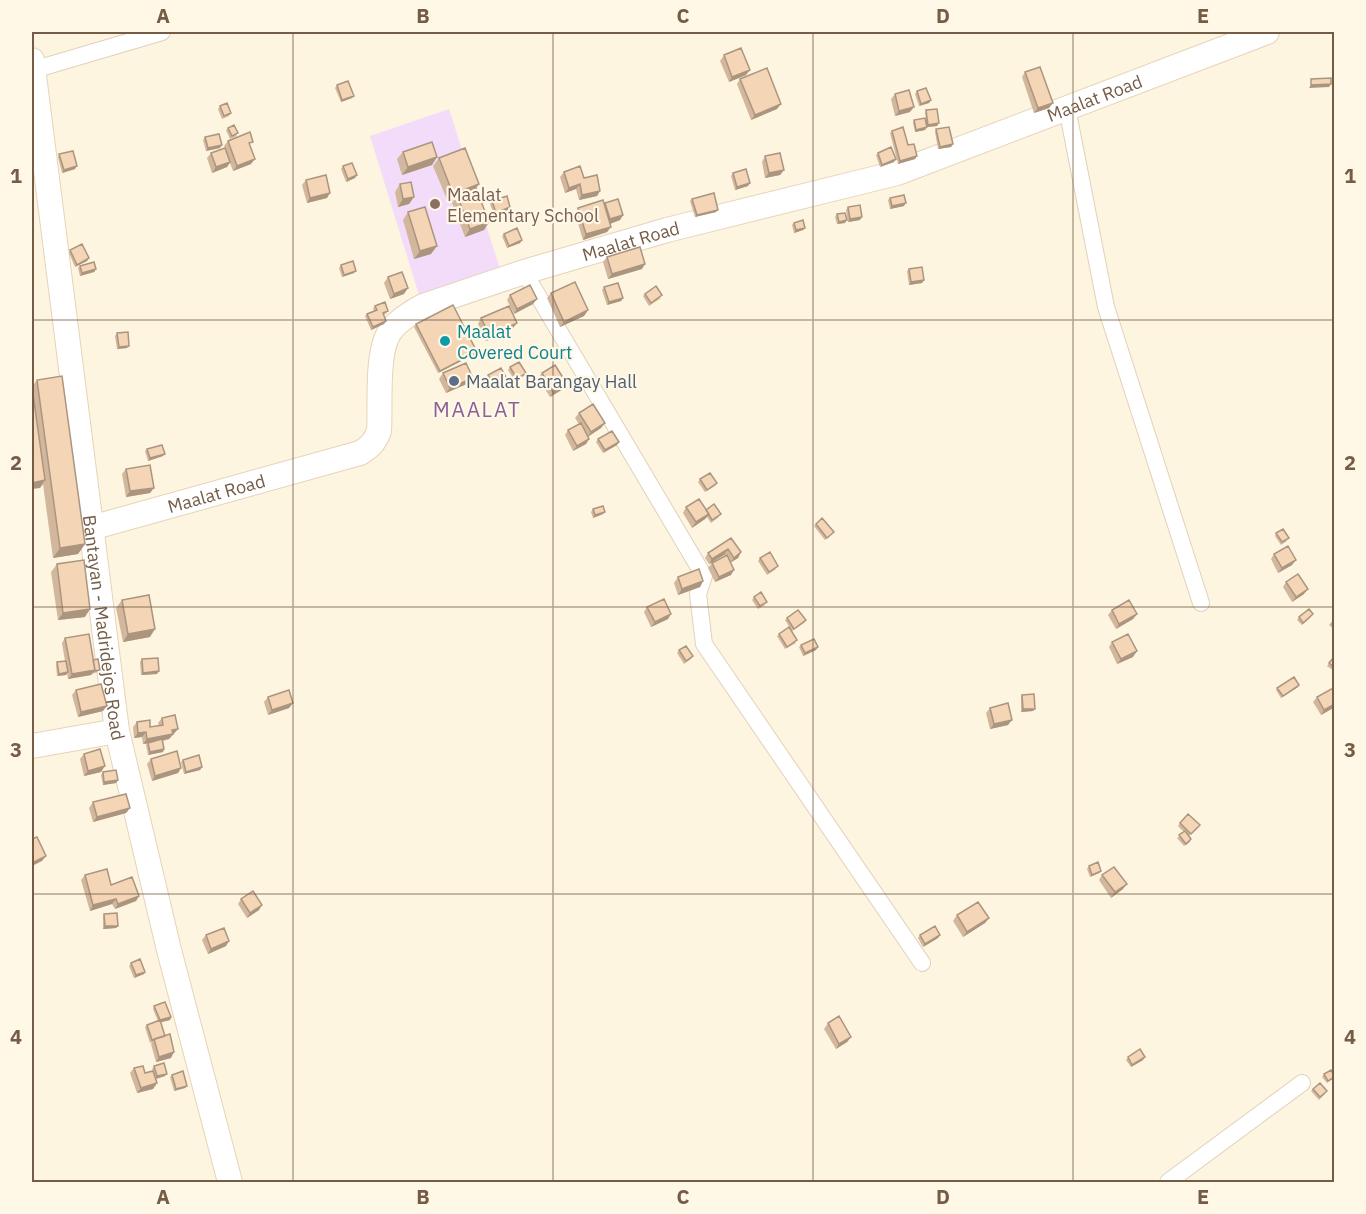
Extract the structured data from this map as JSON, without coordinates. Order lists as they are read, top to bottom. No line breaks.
{"streets":{"street":["Maalat Road","Bantayan - Madridejos Road"]},"crossings":[["Maalat Road","Bantayan - Madridejos Road"]],"districts":["MAALAT"],"places":["Maalat Elementary School","Maalat Covered Court","Maalat Barangay Hall"],"grid":{"columns":["A","B","C","D","E"],"rows":["1","2","3","4"]}}
